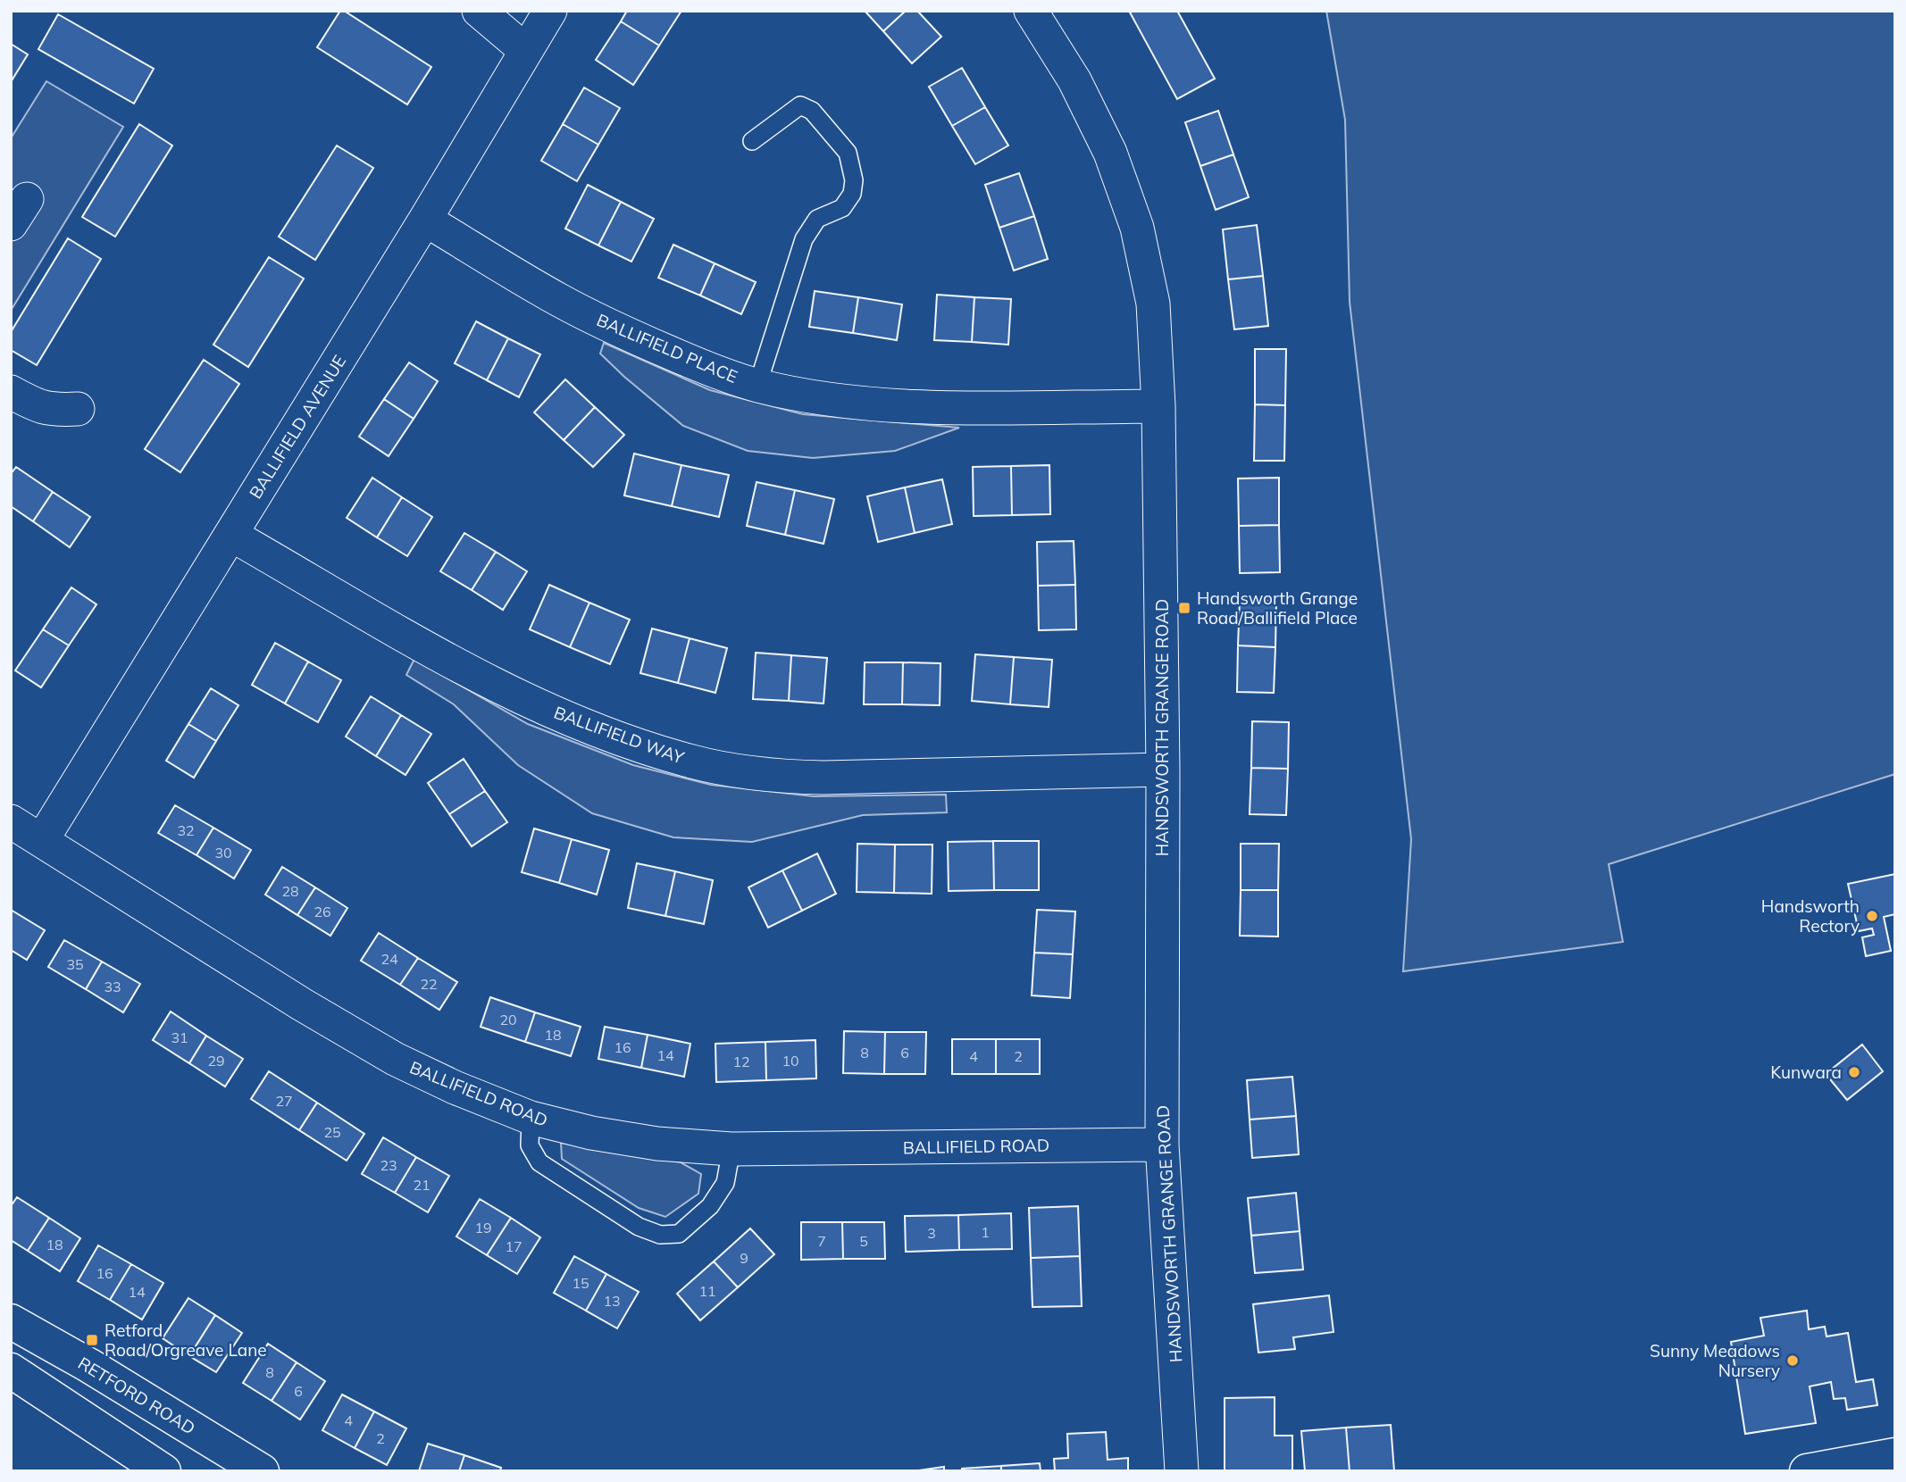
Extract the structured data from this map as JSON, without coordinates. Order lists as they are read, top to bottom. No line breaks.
{"streets":{"main road":["RETFORD ROAD"],"street":["BALLIFIELD PLACE","BALLIFIELD AVENUE","HANDSWORTH GRANGE ROAD","BALLIFIELD WAY","BALLIFIELD ROAD"]},"crossings":[["BALLIFIELD PLACE","BALLIFIELD AVENUE"],["BALLIFIELD PLACE","HANDSWORTH GRANGE ROAD"],["BALLIFIELD AVENUE","BALLIFIELD WAY"],["BALLIFIELD AVENUE","BALLIFIELD ROAD"],["HANDSWORTH GRANGE ROAD","BALLIFIELD WAY"],["HANDSWORTH GRANGE ROAD","BALLIFIELD ROAD"]],"places":{"transit":["Handsworth Grange Road/Ballifield Place","Retford Road/Orgreave Lane"],"other":["Handsworth Rectory","Kunwara","Sunny Meadows Nursery"]},"house_numbers":["32","30","28","26","24","35","22","33","20","18","31","16","8","6","14","4","2","29","10","12","27","25","23","21","19","1","3","7","5","18","17","9","16","15","11","14","13","8","6","4","2"]}
